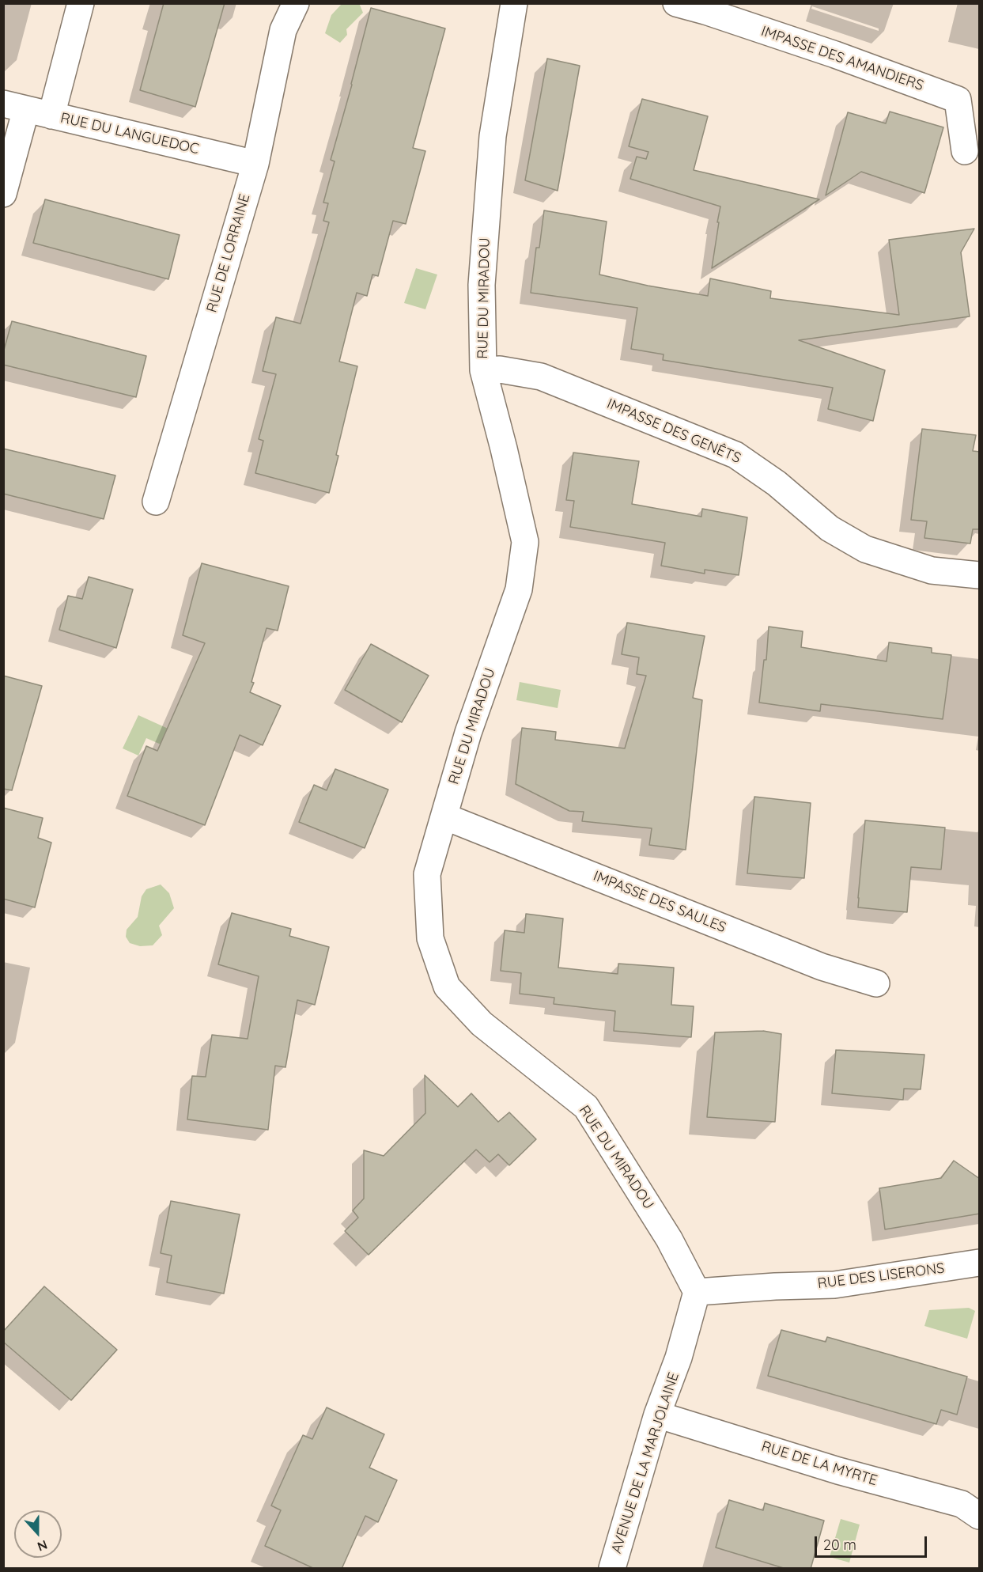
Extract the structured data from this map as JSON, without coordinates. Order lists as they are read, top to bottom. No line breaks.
{"streets":{"street":["IMPASSE DES AMANDIERS","RUE DU LANGUEDOC","RUE DE LORRAINE","RUE DU MIRADOU","IMPASSE DES GENÊTS","IMPASSE DES SAULES","RUE DES LISERONS","AVENUE DE LA MARJOLAINE","RUE DE LA MYRTE"]},"crossings":[["RUE DU LANGUEDOC","RUE DE LORRAINE"],["RUE DU MIRADOU","IMPASSE DES GENÊTS"],["RUE DU MIRADOU","IMPASSE DES SAULES"],["RUE DU MIRADOU","RUE DES LISERONS"],["RUE DU MIRADOU","AVENUE DE LA MARJOLAINE"],["RUE DES LISERONS","AVENUE DE LA MARJOLAINE"],["AVENUE DE LA MARJOLAINE","RUE DE LA MYRTE"]],"scale_bar":"20 m","north":"bottom"}
